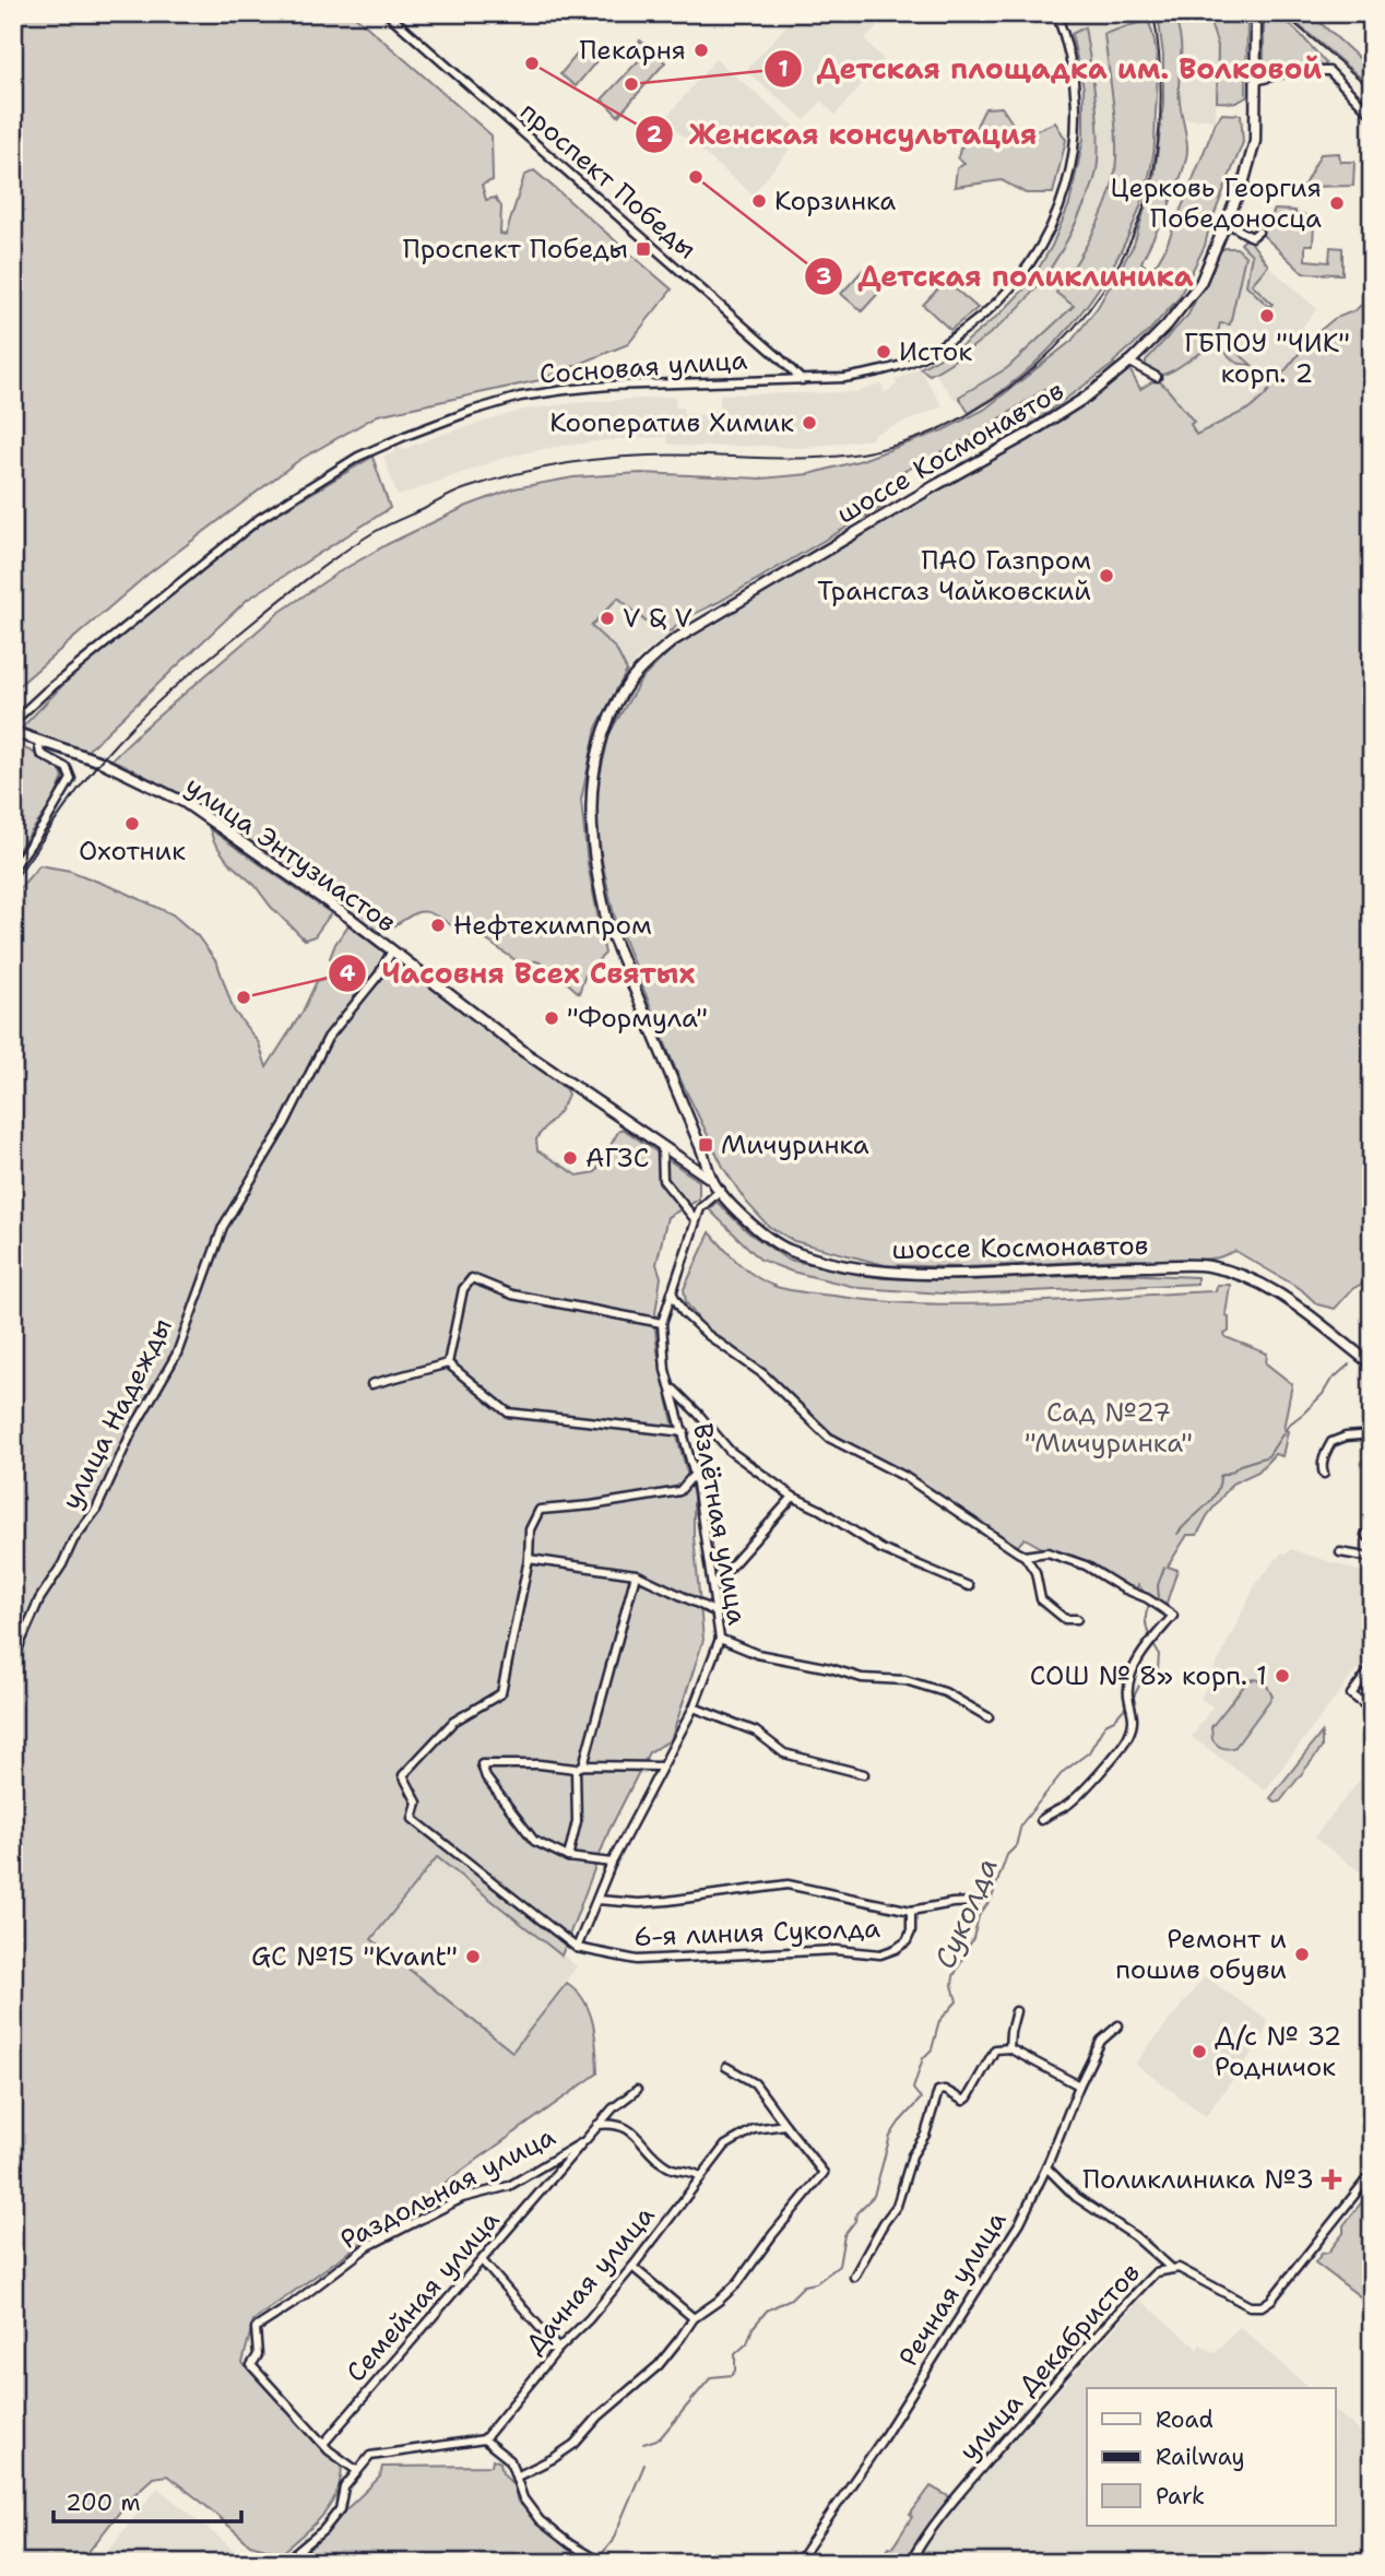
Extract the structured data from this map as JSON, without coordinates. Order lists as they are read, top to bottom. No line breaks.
{"streets":{"main road":["шоссе Космонавтов","улица Энтузиастов"],"street":["проспект Победы","Сосновая улица","улица Надежды","Взлётная улица","6-я линия Суколда","Раздольная улица","Дачная улица","Речная улица","Семейная улица","улица Декабристов"]},"crossings":[["проспект Победы","Сосновая улица"],["шоссе Космонавтов","улица Энтузиастов"],["шоссе Космонавтов","Взлётная улица"],["улица Энтузиастов","улица Надежды"],["Взлётная улица","6-я линия Суколда"],["Раздольная улица","Семейная улица"]],"water":["Суколда"],"parks":["Сад №27 \"Мичуринка\""],"places":{"other":["Пекарня","Женская консультация","Детская площадка им. Волковой","Детская поликлиника","Корзинка","Церковь Георгия Победоносца","ГБПОУ \"ЧИК\" корп. 2","Исток","Кооператив Химик","ПАО Газпром Трансгаз Чайковский","V & V","Охотник","Нефтехимпром","Часовня Всех Святых","\"Формула\"","АГЗС","СОШ № 8» корп. 1","Ремонт и пошив обуви","GC №15 \"Kvant\"","Д/с № 32 Родничок"],"transit":["Проспект Победы","Мичуринка"],"health":["Поликлиника №3"]},"legend":["Road","Railway","Park"],"scale_bar":"200 m"}
